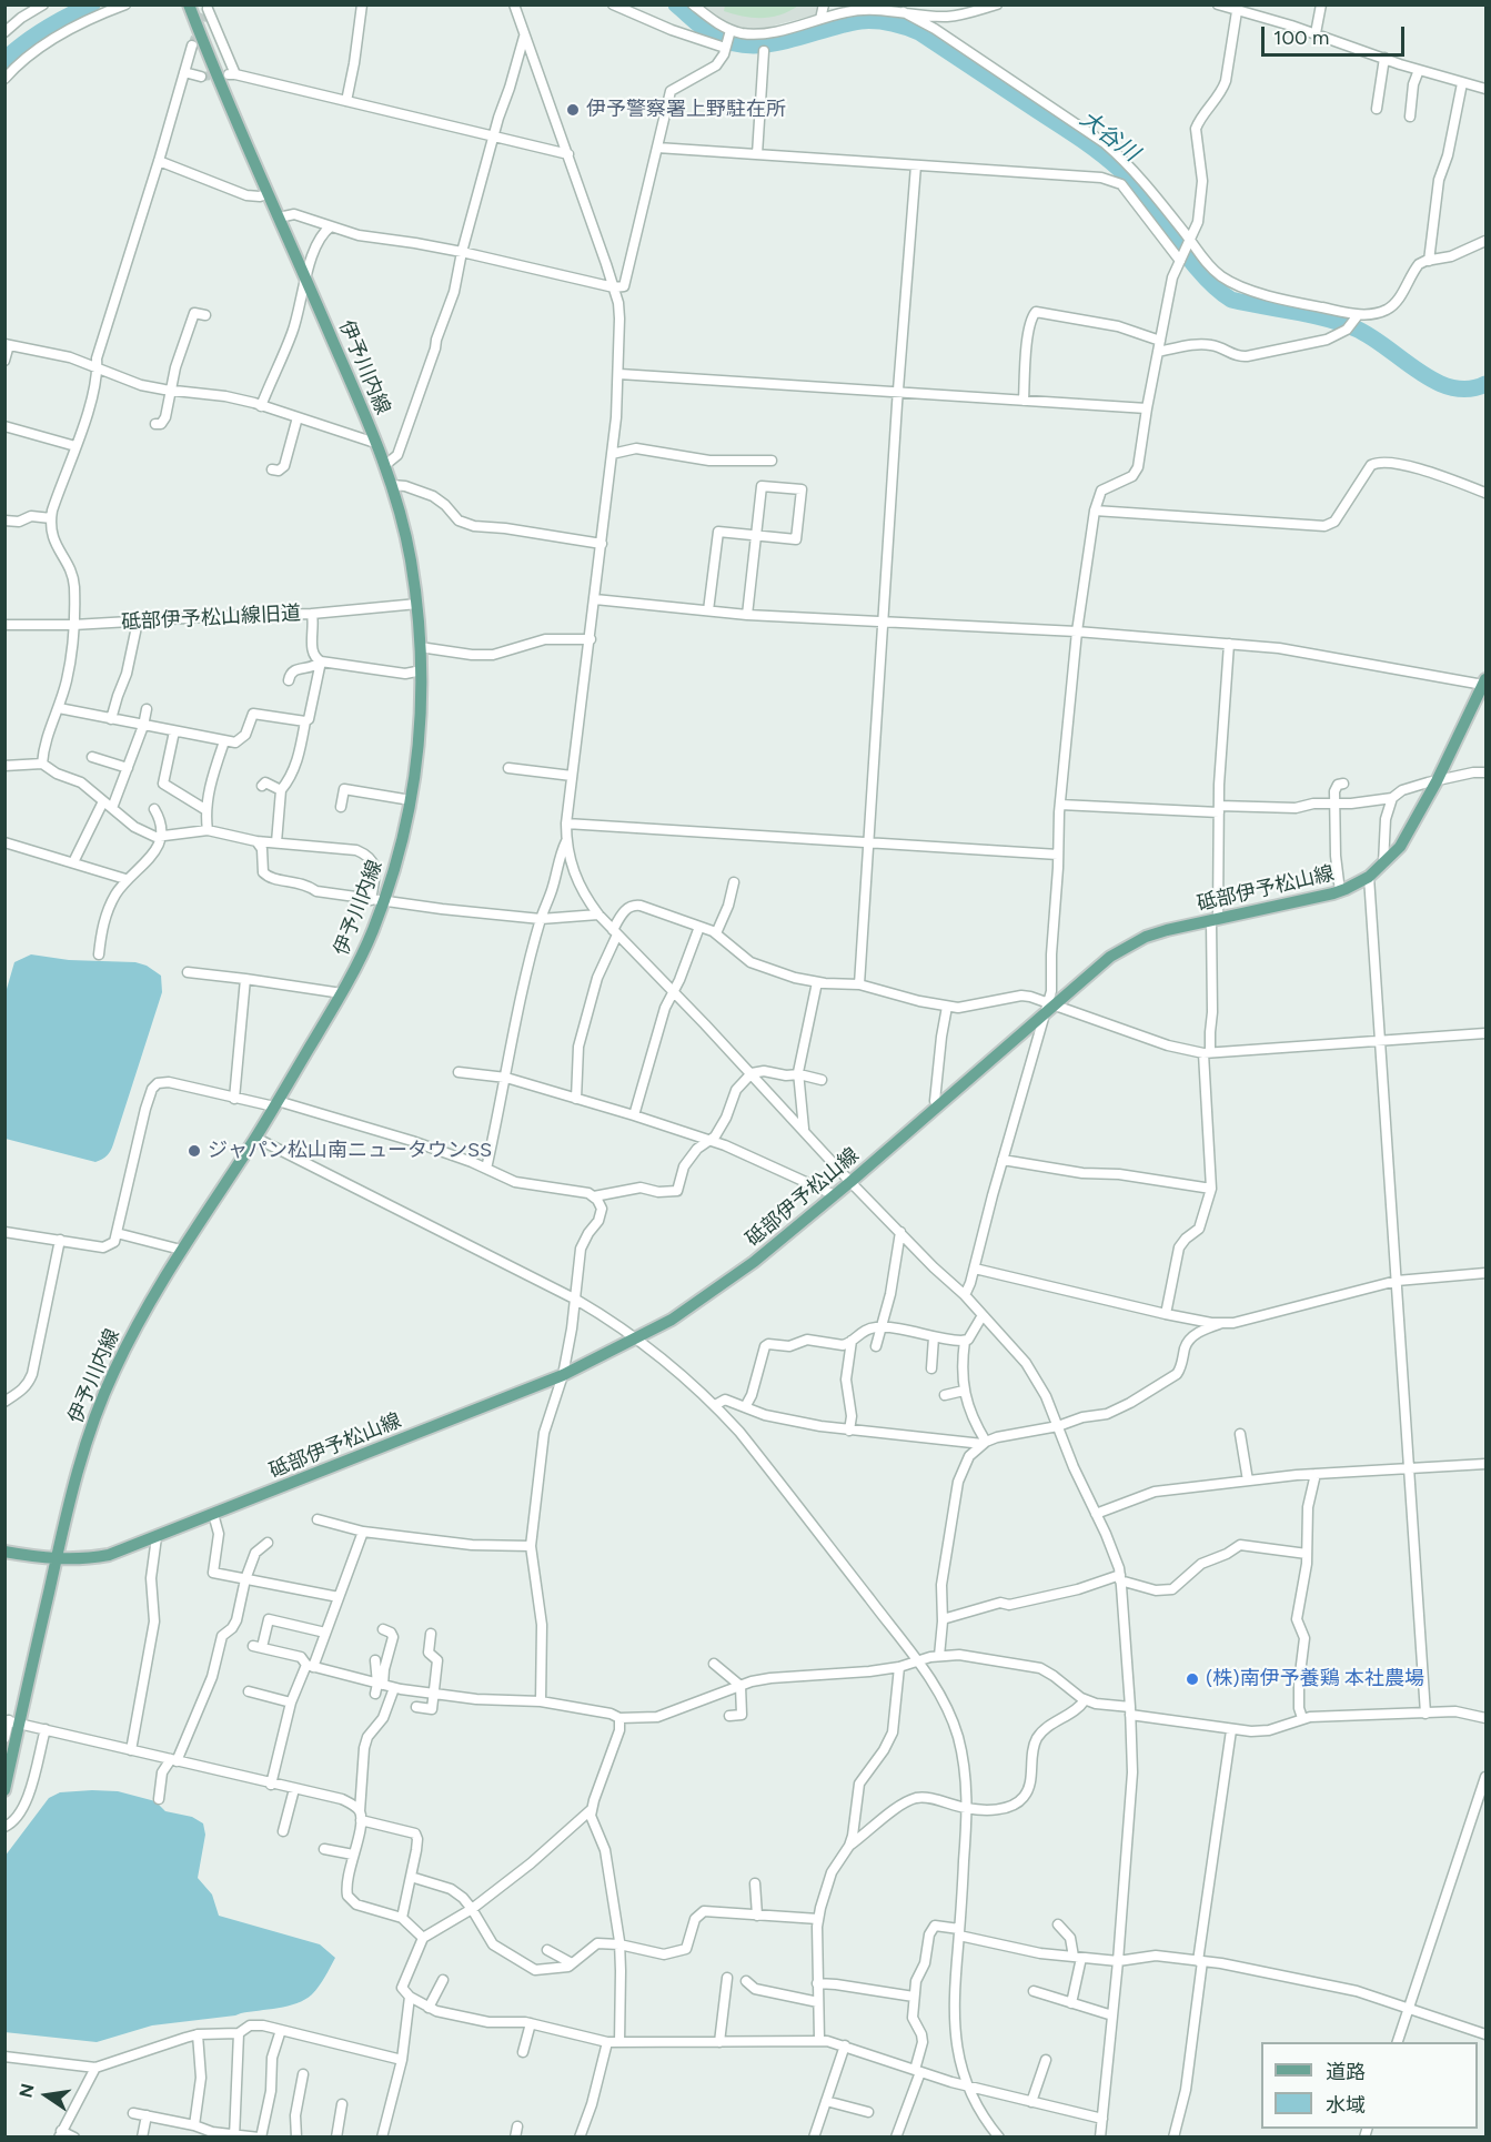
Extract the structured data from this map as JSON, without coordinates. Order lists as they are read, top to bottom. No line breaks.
{"streets":{"main road":["伊予川内線","砥部伊予松山線"],"street":["砥部伊予松山線旧道"]},"crossings":[["伊予川内線","砥部伊予松山線旧道"],["伊予川内線","砥部伊予松山線"]],"water":["大谷川"],"places":["伊予警察署上野駐在所","ジャパン松山南ニュータウンSS","(株)南伊予養鶏 本社農場"],"legend":["道路","水域"],"scale_bar":"100 m","north":"left"}
